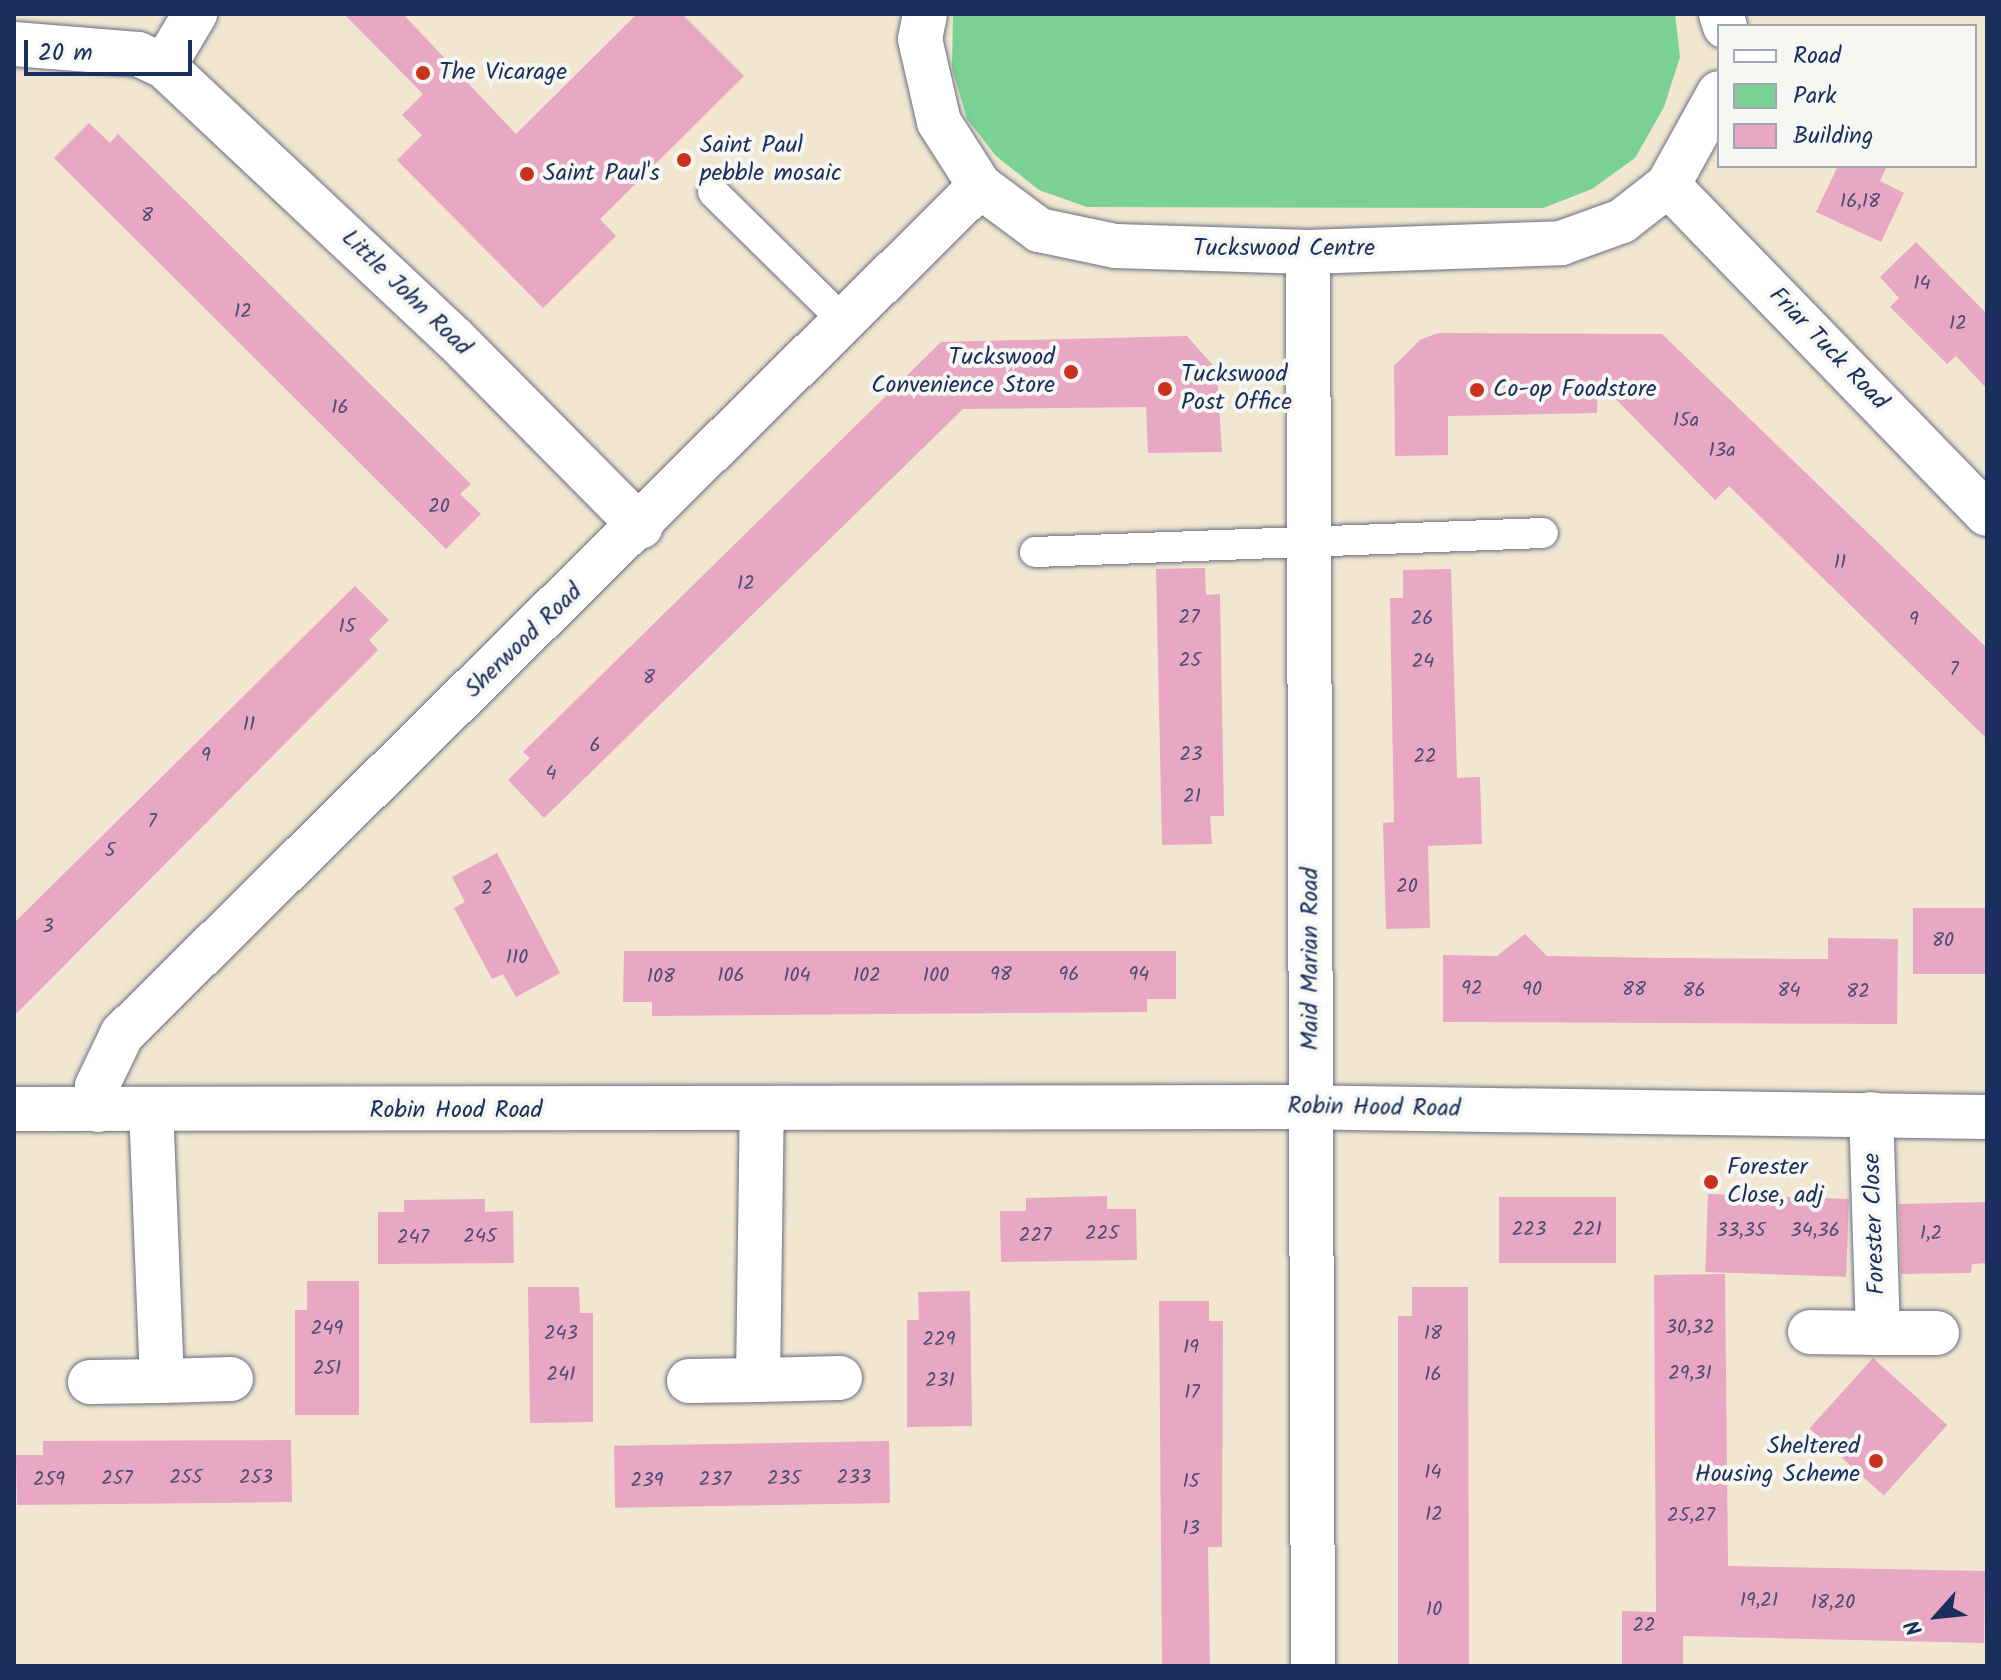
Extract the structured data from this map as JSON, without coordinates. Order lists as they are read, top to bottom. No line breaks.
{"streets":{"street":["Tuckswood Centre","Little John Road","Friar Tuck Road","Sherwood Road","Maid Marian Road","Robin Hood Road","Forester Close"]},"crossings":[["Tuckswood Centre","Friar Tuck Road"],["Tuckswood Centre","Sherwood Road"],["Tuckswood Centre","Maid Marian Road"],["Little John Road","Sherwood Road"],["Sherwood Road","Robin Hood Road"],["Maid Marian Road","Robin Hood Road"],["Robin Hood Road","Forester Close"]],"places":["The Vicarage","Saint Paul pebble mosaic","Saint Paul's","Tuckswood Convenience Store","Tuckswood Post Office","Co-op Foodstore","Forester Close, adj","Sheltered Housing Scheme"],"house_numbers":["16,18","8","14","12","12","16","15a","13a","20","11","12","27","26","9","15","25","24","7","8","11","6","23","9","22","4","21","7","5","20","2","3","80","110","98","96","94","106","104","102","100","108","92","90","88","86","84","82","223","221","33,35","34,36","225","1,2","227","245","247","30,32","249","243","18","229","19","251","29,31","241","16","231","17","14","255","253","233","257","235","259","237","239","15","12","25,27","13","19,21","18,20","10","22"],"legend":["Road","Park","Building"],"scale_bar":"20 m","north":"bottom left"}
